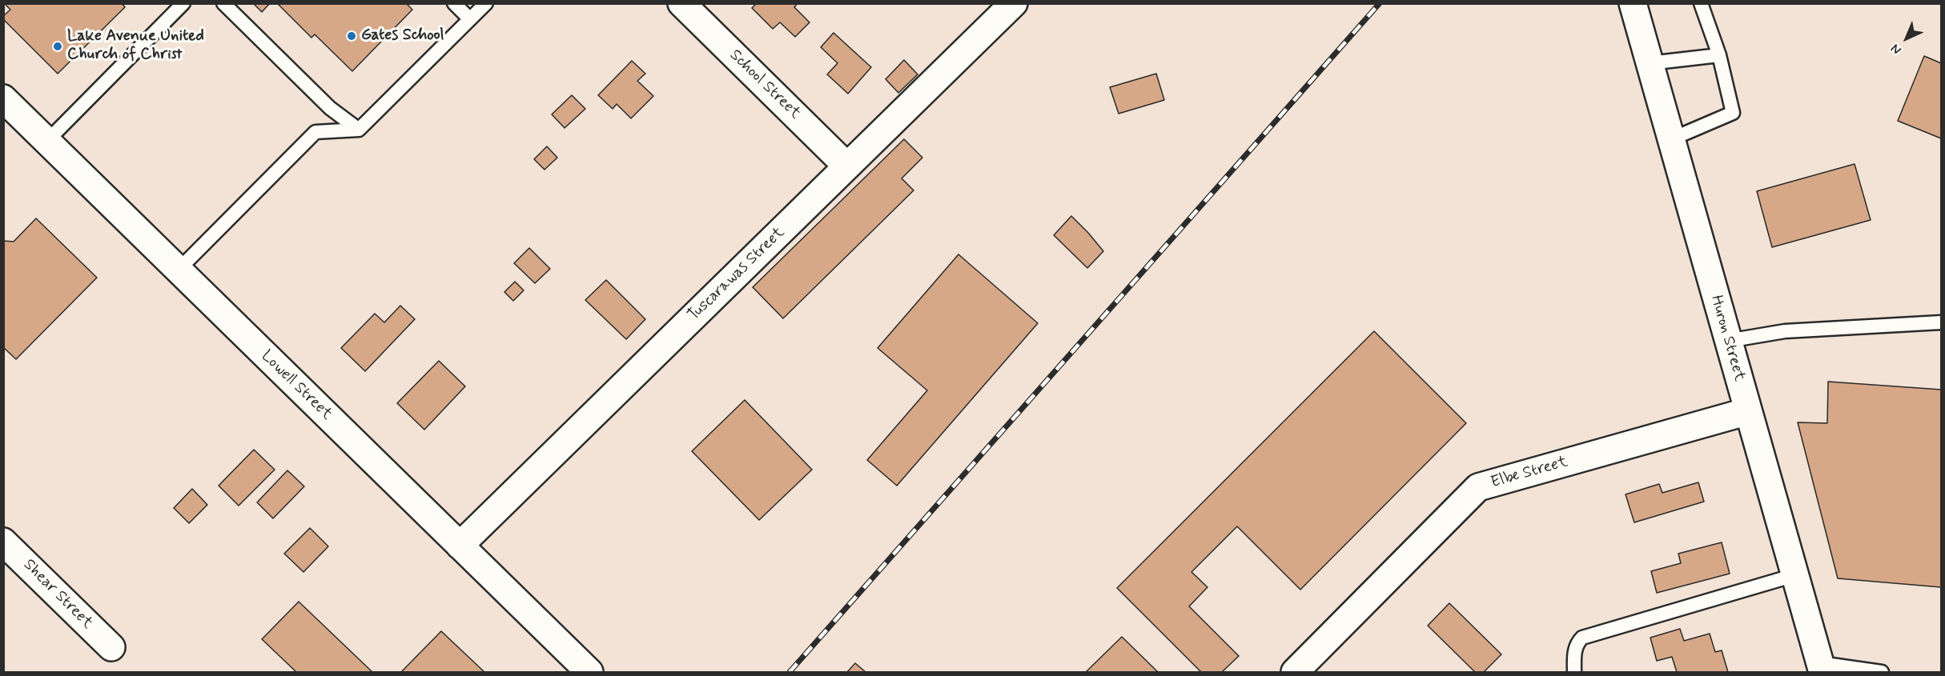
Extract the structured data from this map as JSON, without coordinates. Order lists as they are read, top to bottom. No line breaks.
{"streets":{"street":["School Street","Tuscarawas Street","Huron Street","Lowell Street","Elbe Street","Shear Street"]},"crossings":[["School Street","Tuscarawas Street"],["Tuscarawas Street","Lowell Street"],["Huron Street","Elbe Street"]],"places":["Gates School","Lake Avenue United Church of Christ"],"north":"bottom left"}
